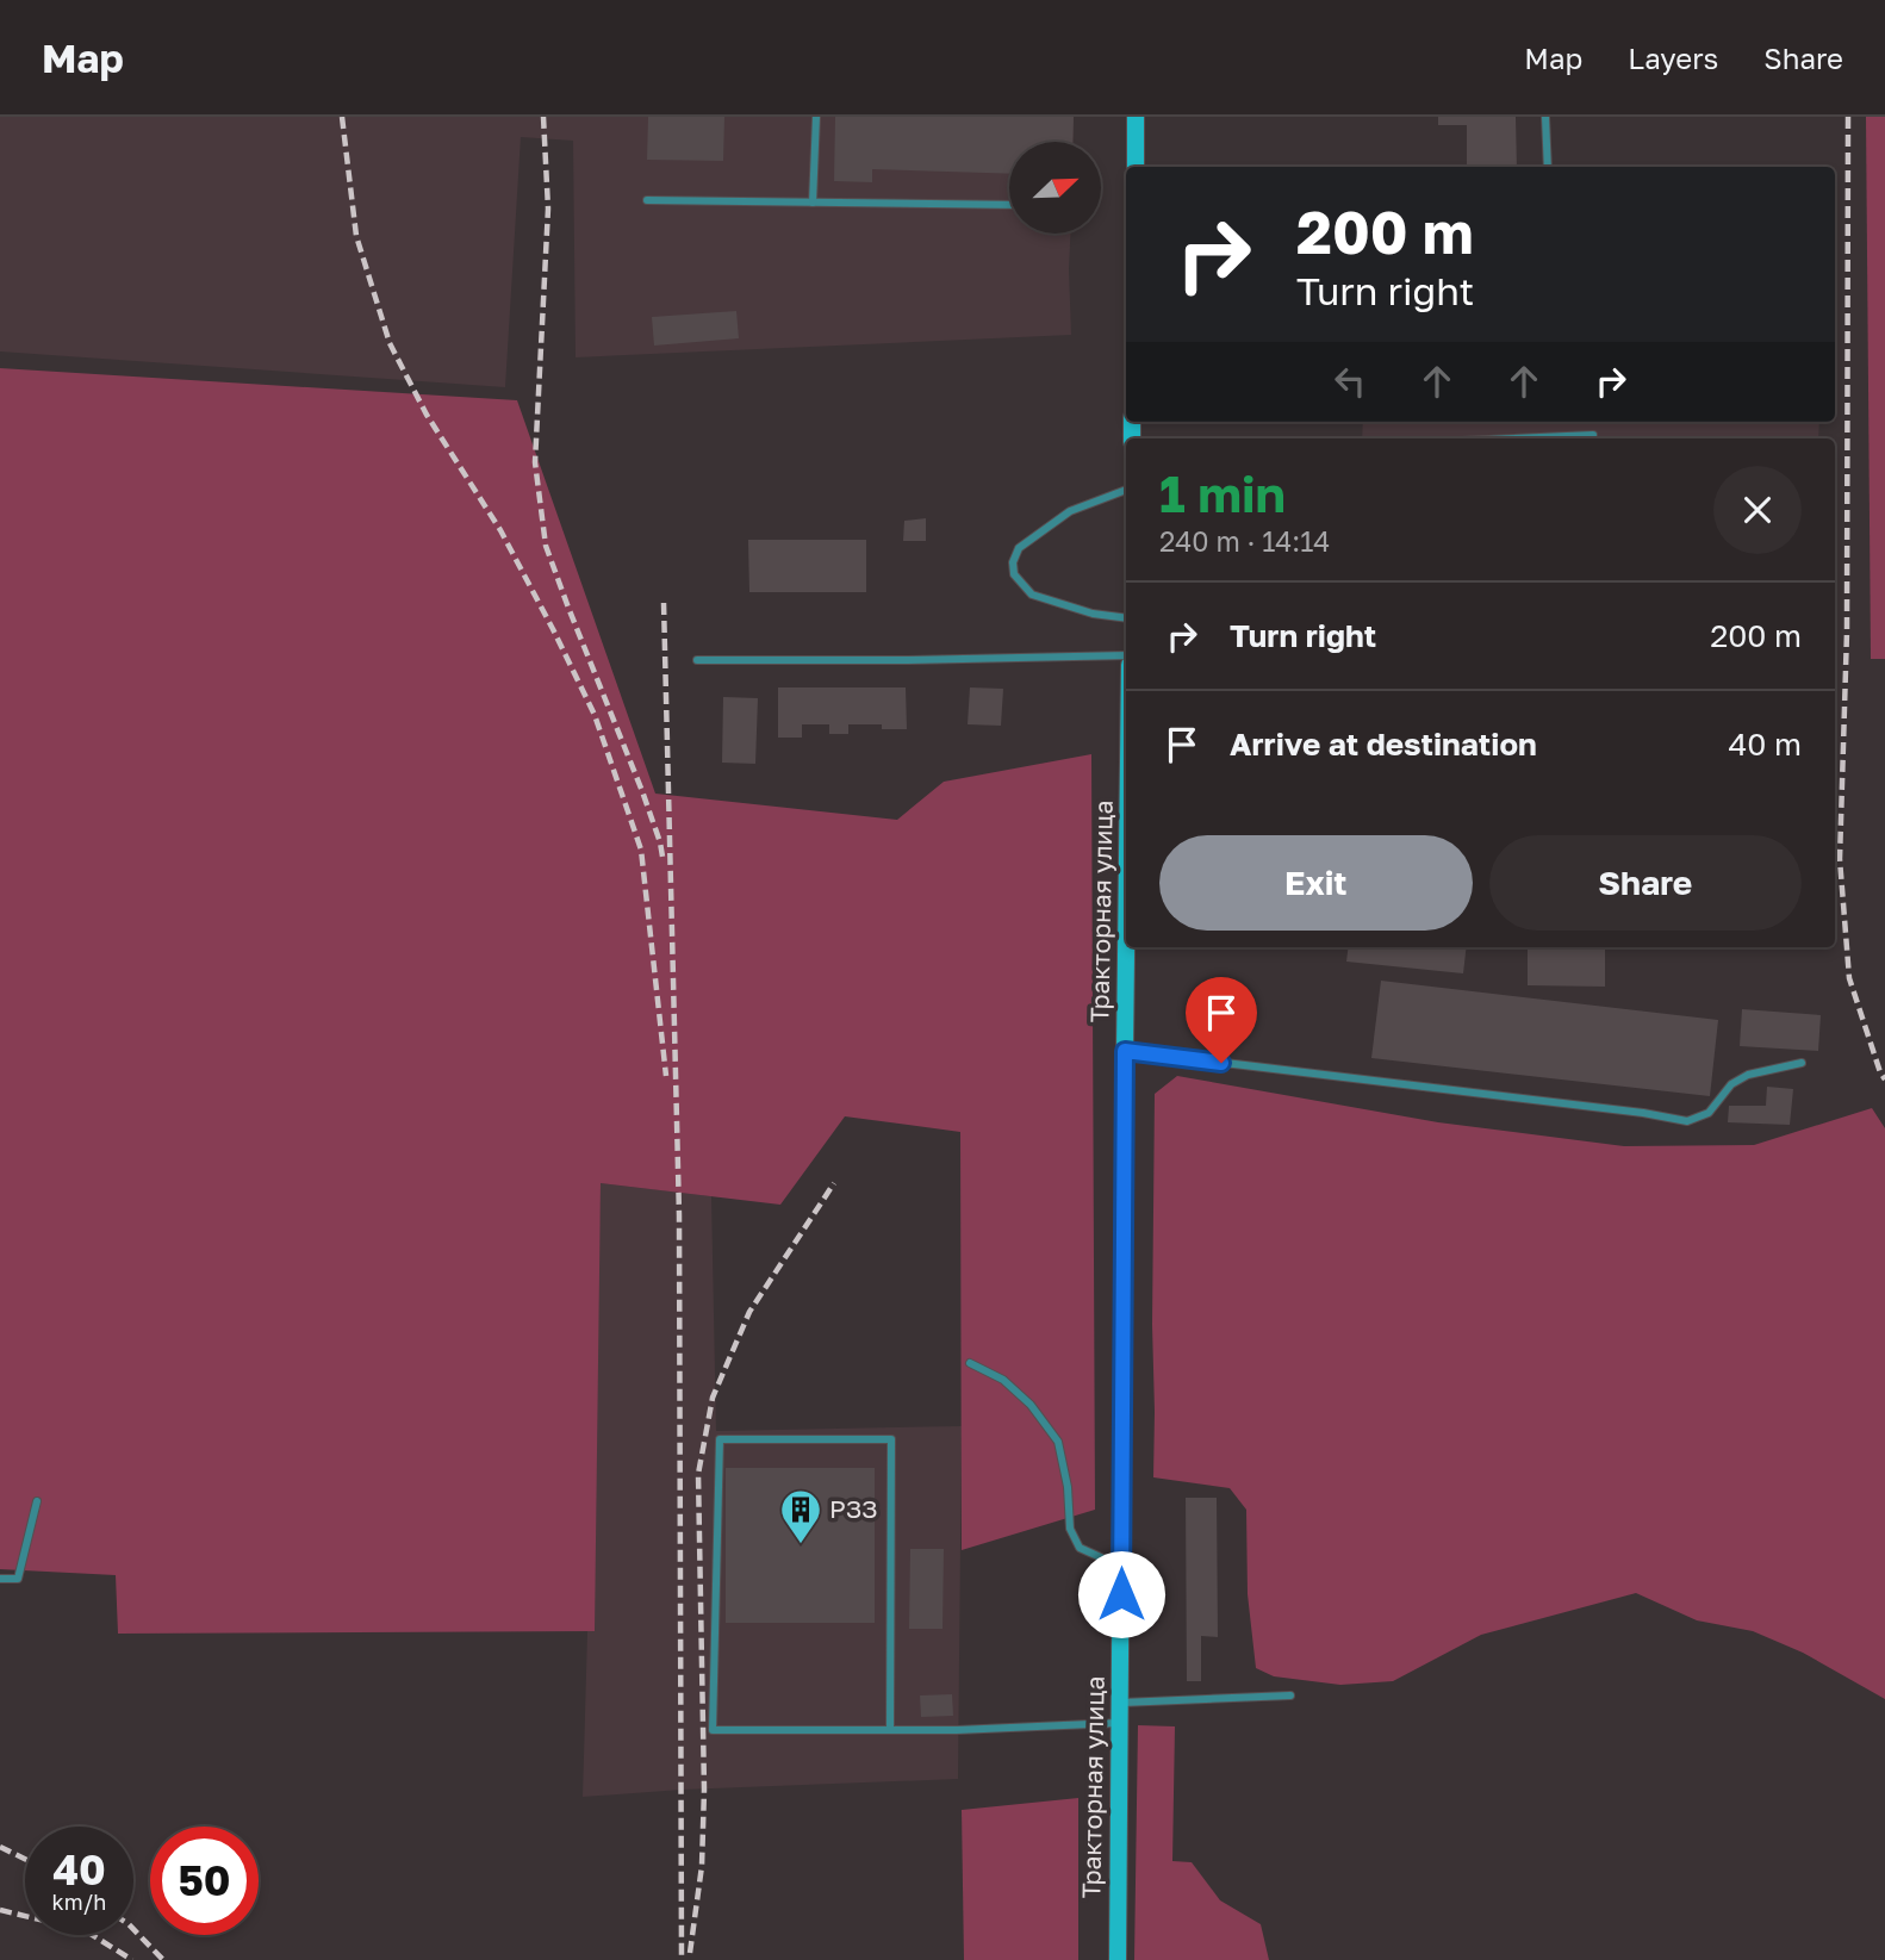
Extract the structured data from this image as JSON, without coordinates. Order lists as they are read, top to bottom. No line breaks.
{"streets":{"main road":["Тракторная улица"]},"places":{"building":["РЗЗ"]},"north":"top right","page":{"header":"Map","nav":["Map","Layers","Share"],"turn":["200 m","Turn right"],"heading":["1 min","240 m · 14:14"],"list":[{"name":"Turn right","value":"200 m"},{"name":"Arrive at destination","value":"40 m"}],"buttons":["Exit","Share"],"speed":"40 km/h","limit":"50"}}
